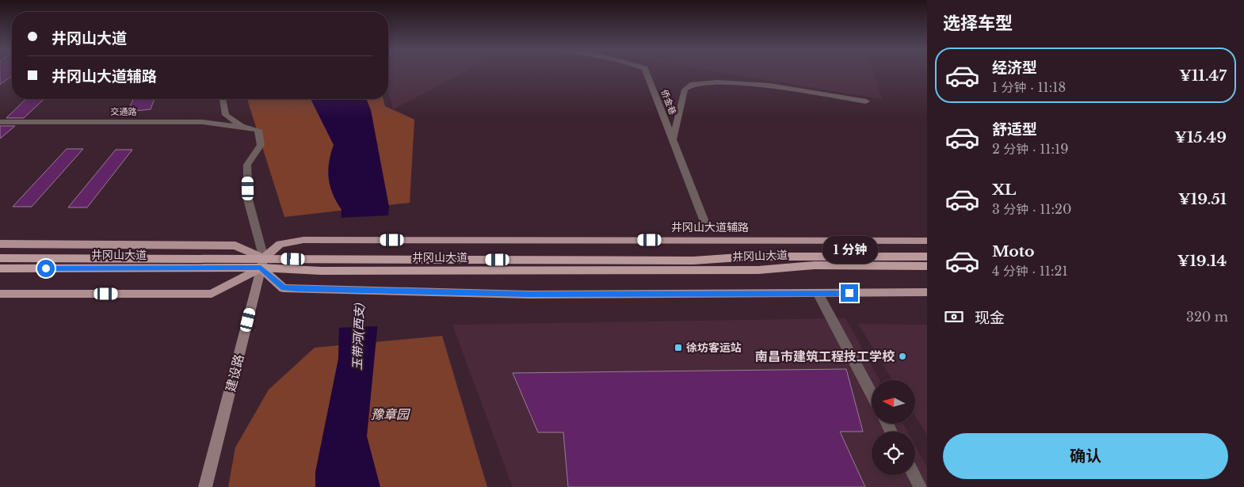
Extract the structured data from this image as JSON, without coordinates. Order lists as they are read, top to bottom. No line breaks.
{"streets":{"highway":["井冈山大道"],"main road":["井冈山大道辅路","建设路"],"street":["侨金巷","交通路"]},"crossings":[["井冈山大道辅路","井冈山大道"],["井冈山大道辅路","建设路"],["井冈山大道","建设路"]],"water":["玉带河(西支)"],"parks":["豫章园"],"places":{"transit":["徐坊客运站"],"other":["南昌市建筑工程技工学校"]},"north":"left","page":{"heading":"选择车型","banner":["井冈山大道","井冈山大道辅路"],"list":[{"name":"经济型","note":"1 分钟 · 11:18","value":"¥11.47"},{"name":"舒适型","note":"2 分钟 · 11:19","value":"¥15.49"},{"name":"XL","note":"3 分钟 · 11:20","value":"¥19.51"},{"name":"Moto","note":"4 分钟 · 11:21","value":"¥19.14"}],"bubble":"1 分钟","pay":["现金","320 m"],"buttons":"确认"}}
